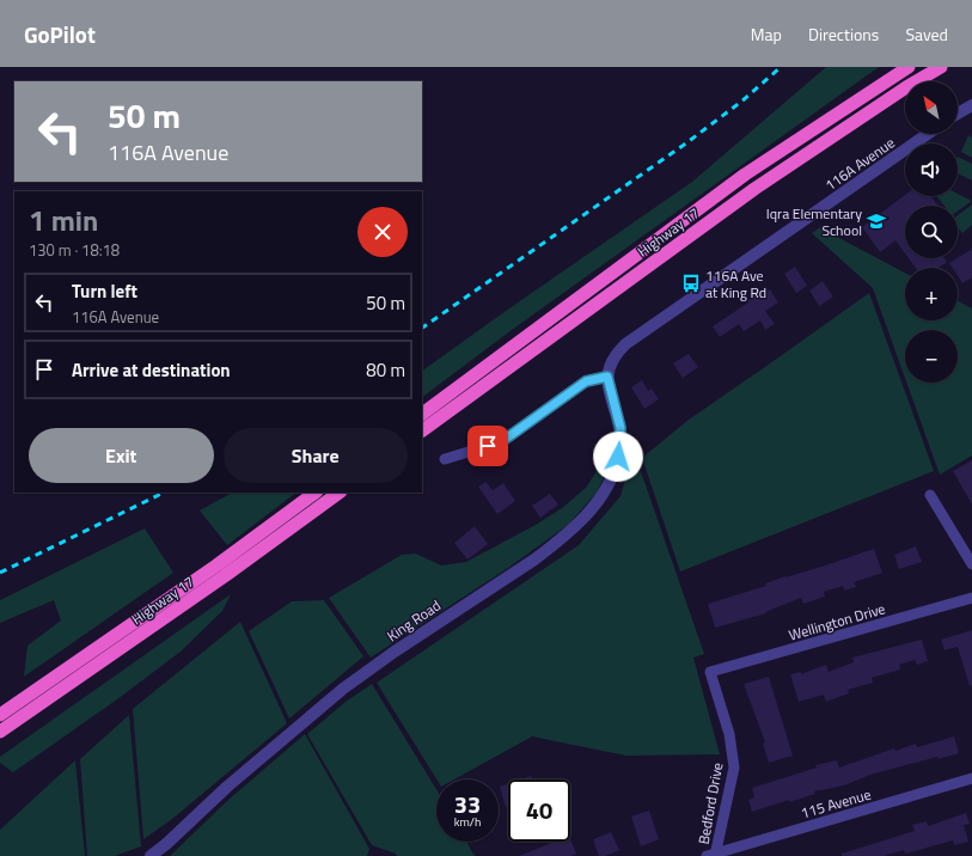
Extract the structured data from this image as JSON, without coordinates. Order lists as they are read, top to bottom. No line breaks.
{"streets":{"highway":["Highway 17"],"street":["116A Avenue","King Road","Wellington Drive","Bedford Drive","115 Avenue"]},"crossings":[["116A Avenue","King Road"],["Wellington Drive","Bedford Drive"],["Bedford Drive","115 Avenue"]],"places":{"school or university":["Iqra Elementary School"],"bus stop":["116A Ave at King Rd"]},"north":"top left","page":{"header":"GoPilot","nav":["Map","Directions","Saved"],"map_buttons":["+","−"],"turn":["50 m","116A Avenue"],"heading":["1 min","130 m · 18:18"],"list":[{"name":"Turn left","note":"116A Avenue","value":"50 m"},{"name":"Arrive at destination","value":"80 m"}],"buttons":["Exit","Share"],"speed":"33 km/h","limit":"40"}}
